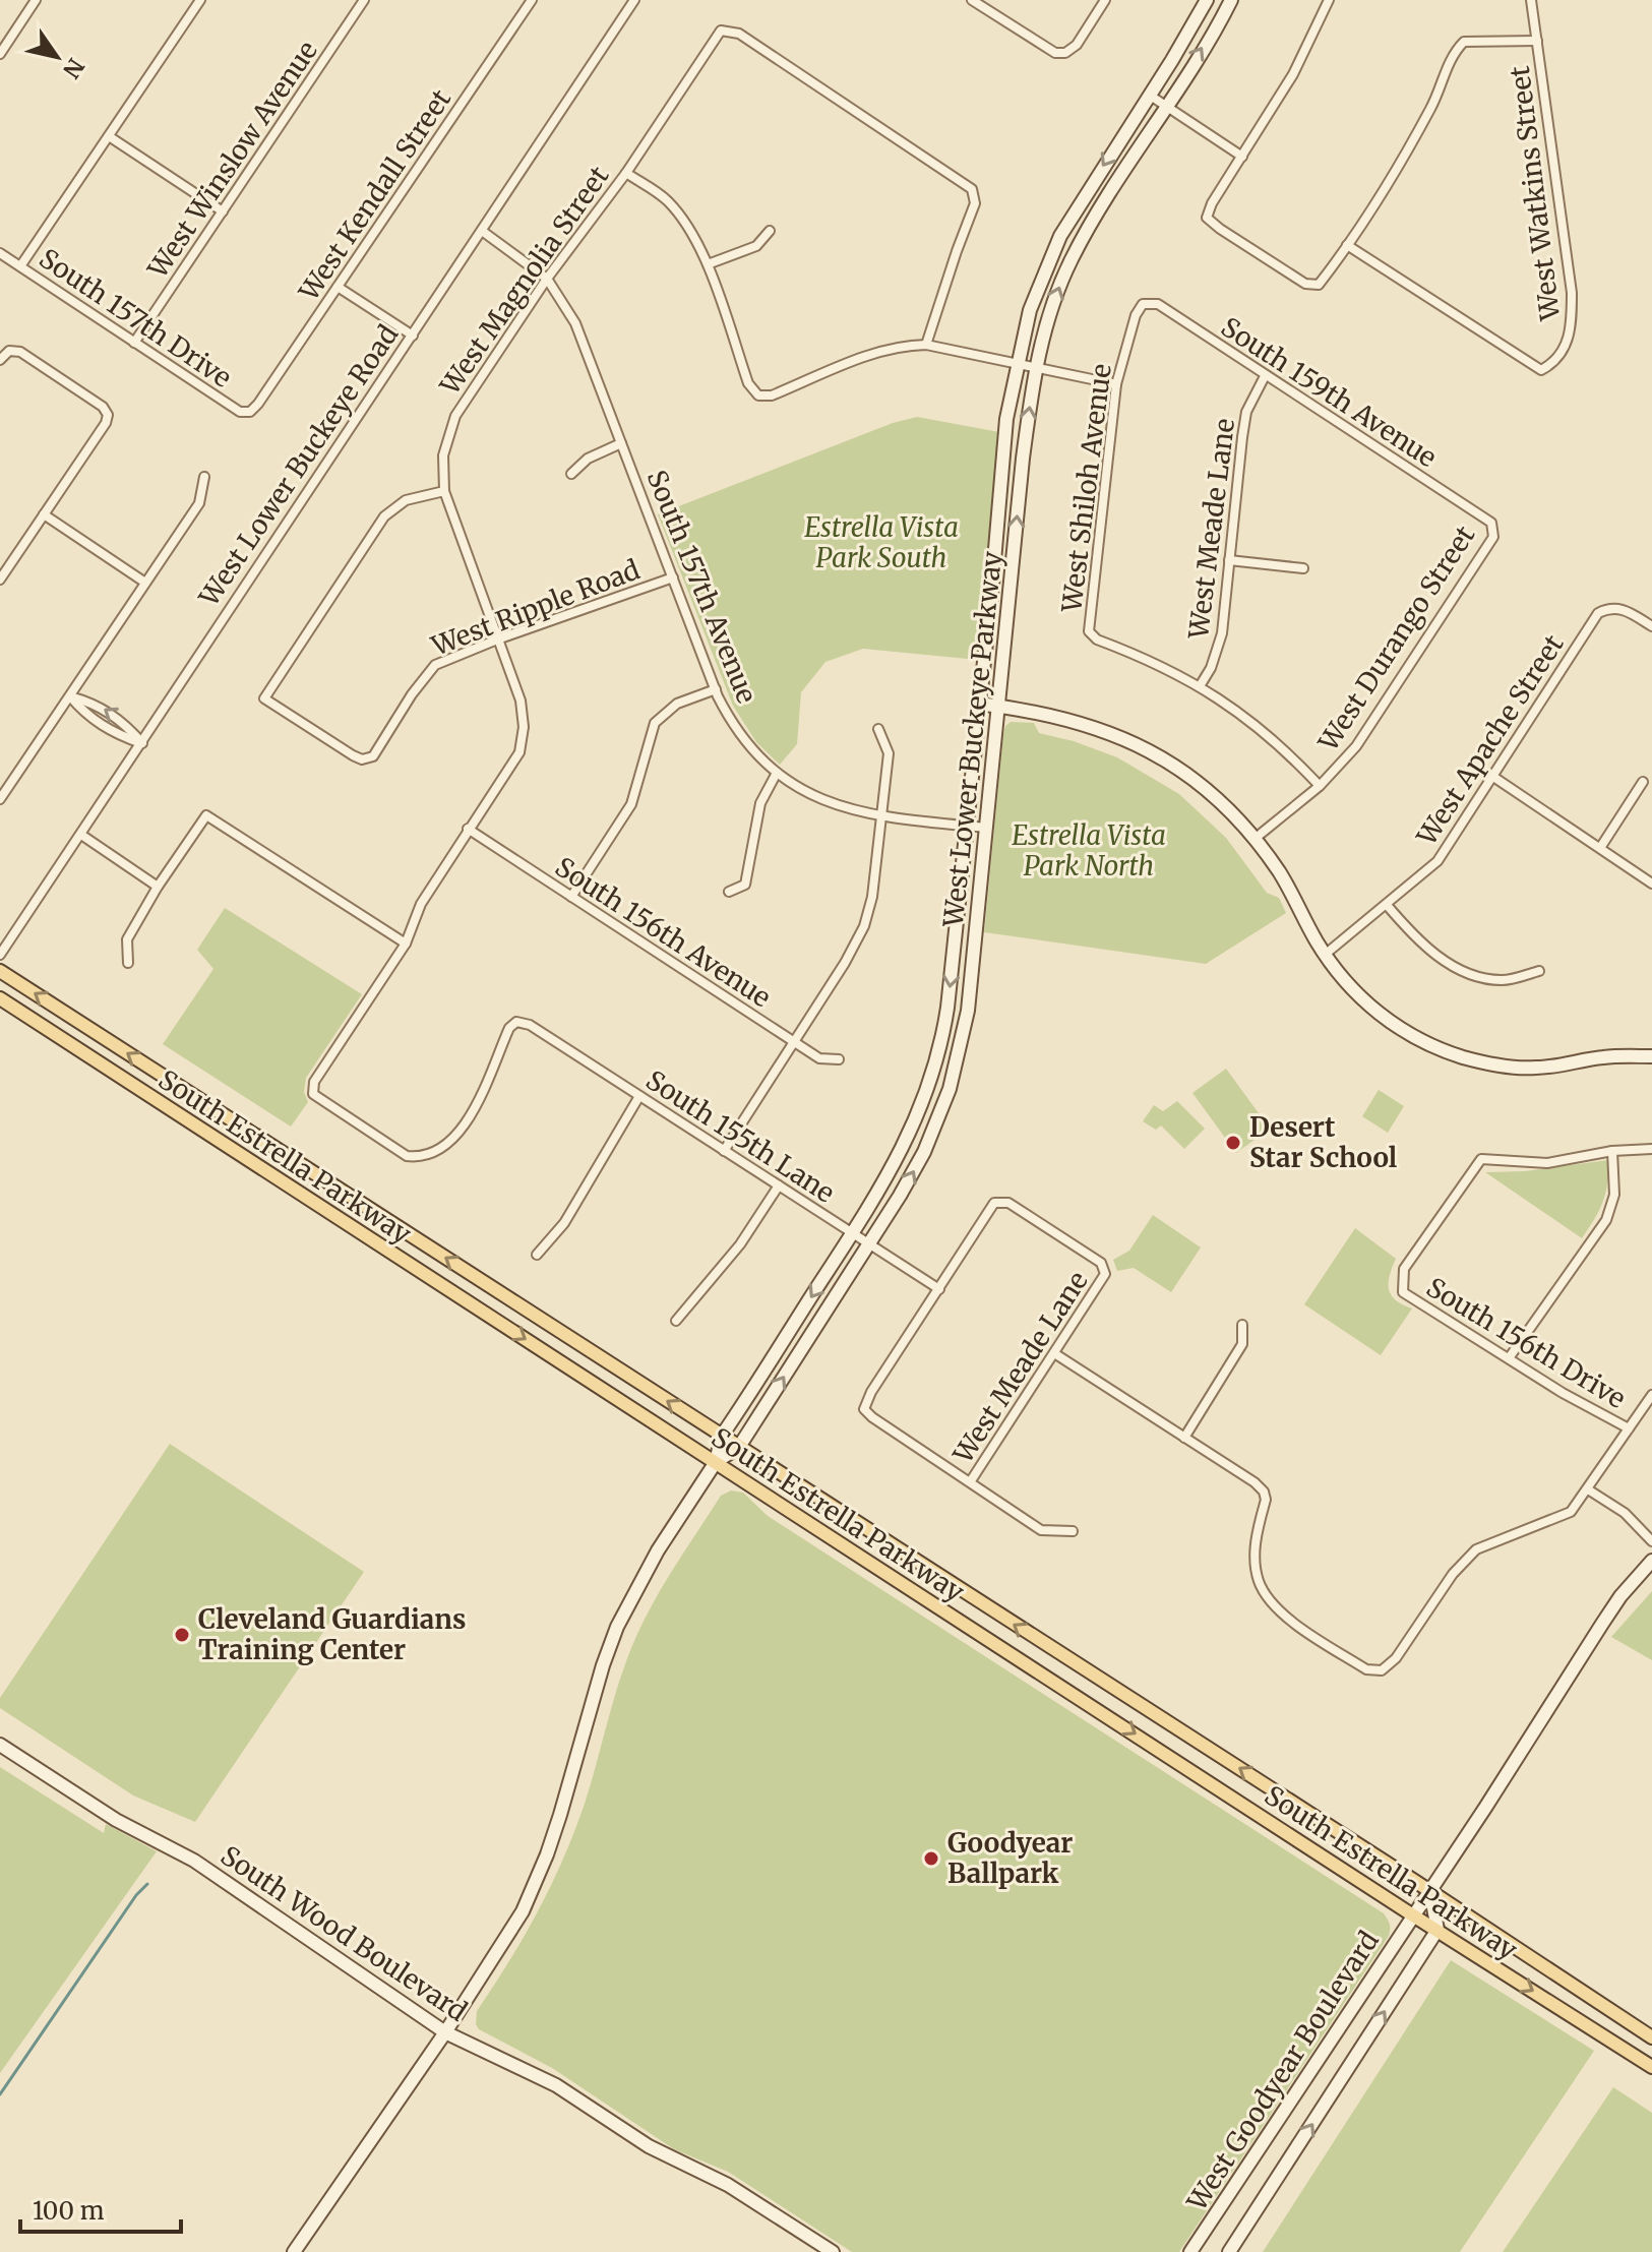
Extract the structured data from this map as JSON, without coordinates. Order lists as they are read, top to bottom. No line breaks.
{"streets":{"main road":["West Lower Buckeye Parkway","South Estrella Parkway","South Wood Boulevard","West Goodyear Boulevard"],"street":["West Winslow Avenue","West Watkins Street","West Kendall Street","West Magnolia Street","South 157th Drive","South 159th Avenue","West Lower Buckeye Road","West Shiloh Avenue","West Meade Lane","South 157th Avenue","West Ripple Road","West Durango Street","West Apache Street","South 156th Avenue","South 155th Lane","South 156th Drive"]},"crossings":[["West Winslow Avenue","South 157th Drive"],["West Kendall Street","South 157th Drive"],["West Magnolia Street","South 157th Avenue"],["West Magnolia Street","West Ripple Road"],["South 159th Avenue","West Shiloh Avenue"],["South 159th Avenue","West Meade Lane"],["South 159th Avenue","West Durango Street"],["West Lower Buckeye Road","South 157th Avenue"],["West Shiloh Avenue","West Meade Lane"],["West Meade Lane","South 155th Lane"],["South 157th Avenue","West Ripple Road"],["South 157th Avenue","West Lower Buckeye Parkway"],["West Lower Buckeye Parkway","South 155th Lane"],["West Lower Buckeye Parkway","South Estrella Parkway"],["West Lower Buckeye Parkway","South Wood Boulevard"],["South Estrella Parkway","West Goodyear Boulevard"]],"parks":["Estrella Vista Park South","Estrella Vista Park North"],"places":["Desert Star School","Cleveland Guardians Training Center","Goodyear Ballpark"],"scale_bar":"100 m","north":"bottom right"}
